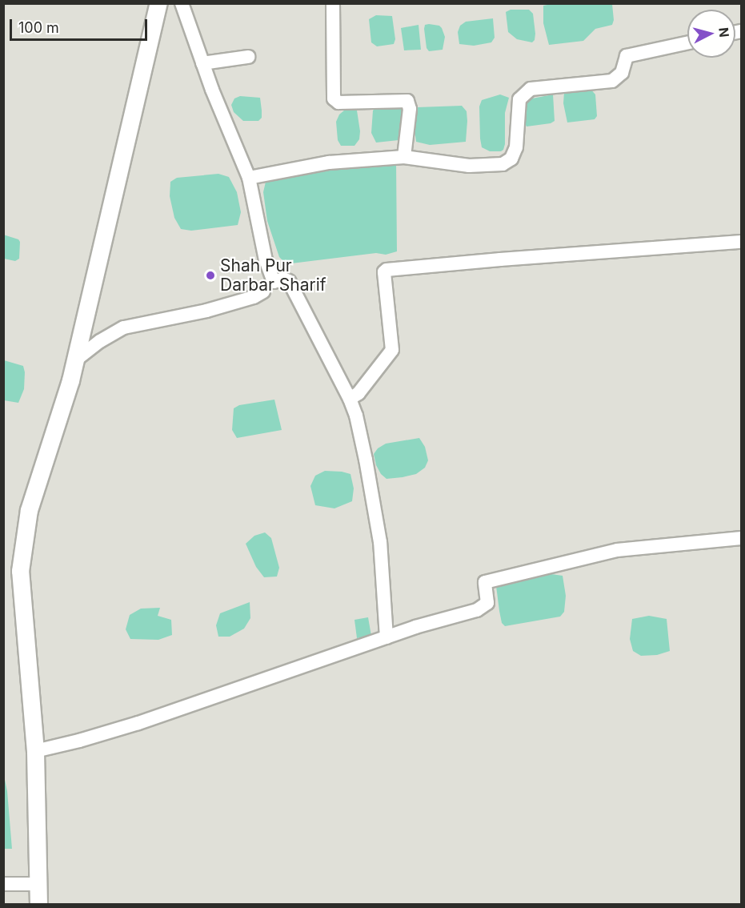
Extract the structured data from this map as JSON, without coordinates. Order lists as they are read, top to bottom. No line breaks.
{"places":["Shah Pur Darbar Sharif"],"scale_bar":"100 m","north":"right"}
